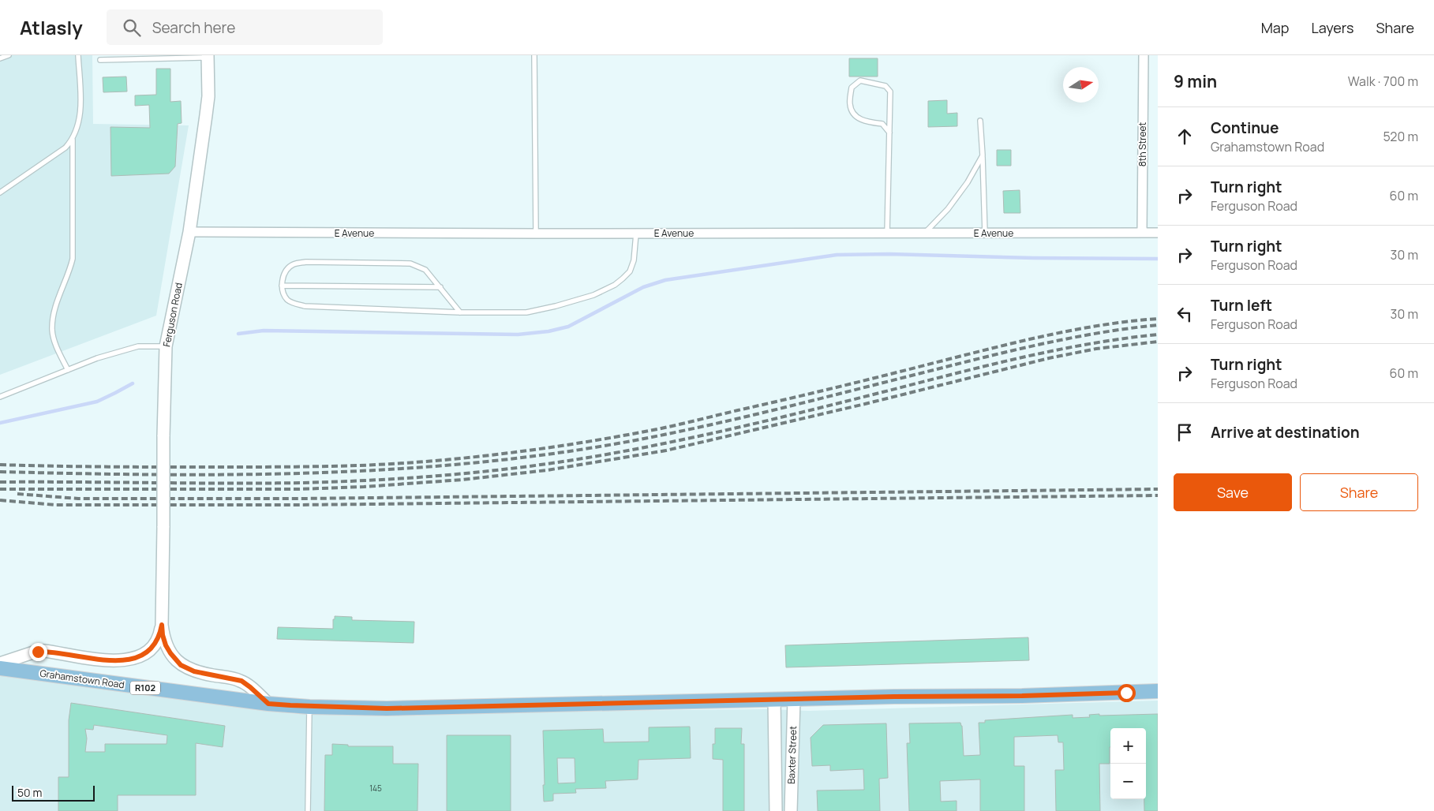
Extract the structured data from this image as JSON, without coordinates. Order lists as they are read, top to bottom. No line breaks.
{"streets":{"main road":["Ferguson Road","Grahamstown Road","R102","Baxter Street"],"street":["8th Street","E Avenue"]},"crossings":[["8th Street","E Avenue"],["E Avenue","Ferguson Road"],["Ferguson Road","Grahamstown Road"],["Grahamstown Road","Baxter Street"]],"house_numbers":["145"],"scale_bar":"50 m","north":"right","page":{"header":"Atlasly","search":"Search here","nav":["Map","Layers","Share"],"heading":["9 min","Walk · 700 m"],"list":[["Continue","Grahamstown Road","520 m"],["Turn right","Ferguson Road","60 m"],["Turn right","Ferguson Road","30 m"],["Turn left","Ferguson Road","30 m"],["Turn right","Ferguson Road","60 m"],"Arrive at destination"],"buttons":["Save","Share"],"map_buttons":["+","−"],"scale":"50 m"}}
